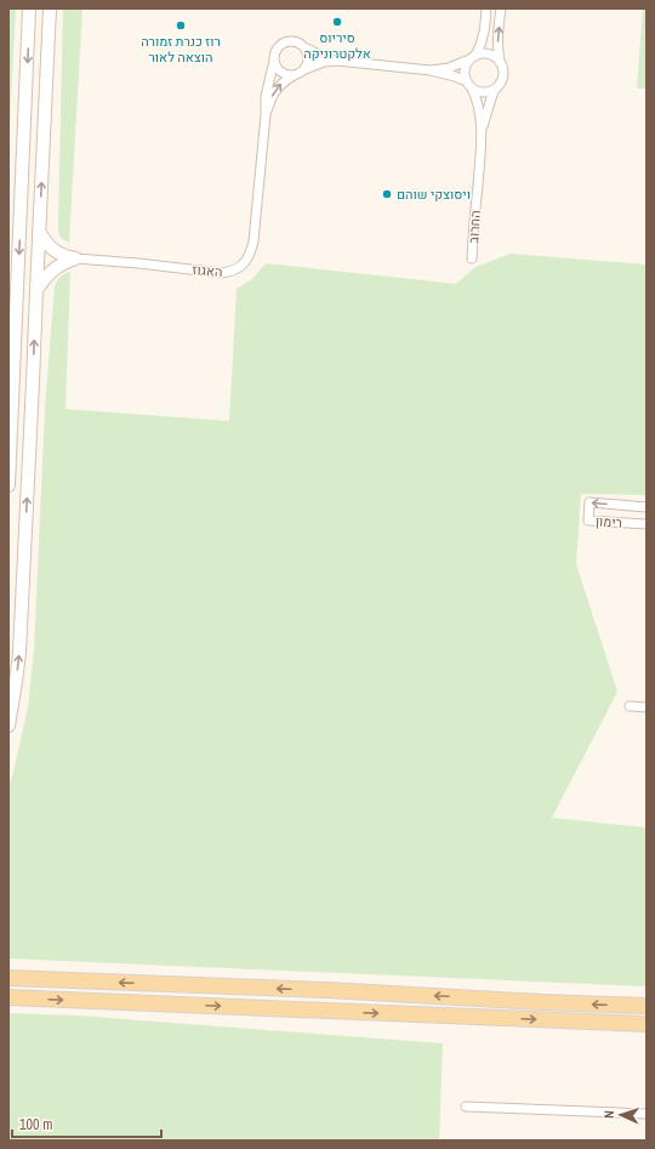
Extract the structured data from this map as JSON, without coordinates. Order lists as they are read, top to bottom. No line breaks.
{"streets":{"street":["החרוב","האגוז","רימון"]},"places":["סיריוס אלקטרוניקה","רוז כנרת זמורה הוצאה לאור","ויסוצקי שוהם"],"scale_bar":"100 m","north":"left"}
